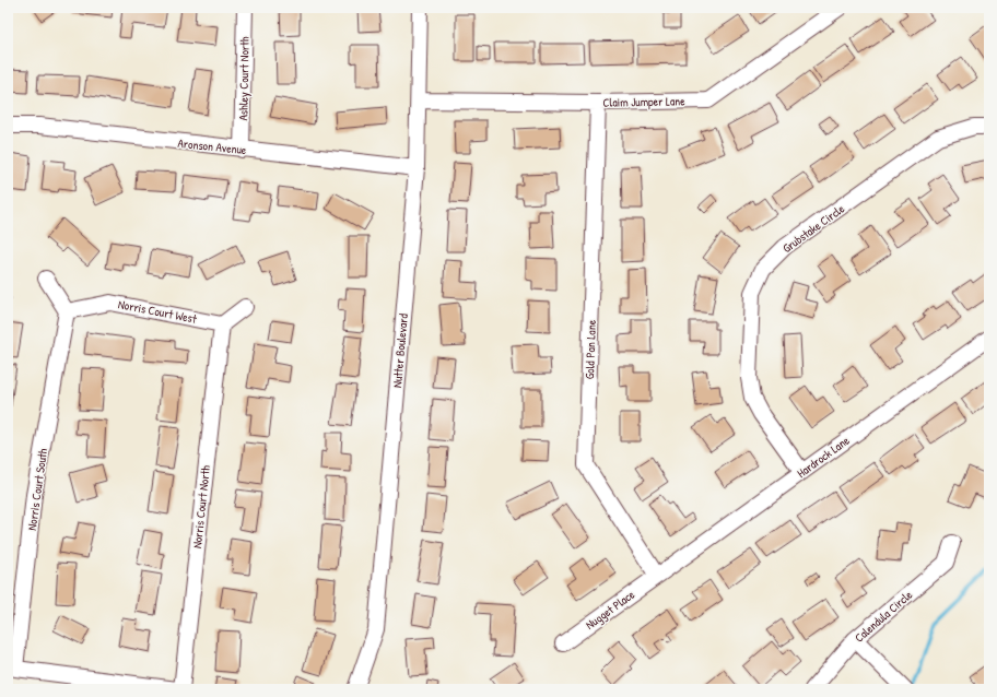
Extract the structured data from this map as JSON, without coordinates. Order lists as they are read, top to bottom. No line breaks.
{"streets":{"street":["Ashley Court North","Claim Jumper Lane","Aronson Avenue","Grubstake Circle","Norris Court West","Gold Pan Lane","Nutter Boulevard","Hardrock Lane","Norris Court South","Norris Court North","Nugget Place","Calendula Circle"]},"crossings":[["Ashley Court North","Aronson Avenue"],["Claim Jumper Lane","Gold Pan Lane"],["Claim Jumper Lane","Nutter Boulevard"],["Aronson Avenue","Nutter Boulevard"],["Grubstake Circle","Hardrock Lane"],["Norris Court West","Norris Court South"],["Norris Court West","Norris Court North"],["Gold Pan Lane","Hardrock Lane"],["Gold Pan Lane","Nugget Place"],["Hardrock Lane","Nugget Place"]]}
